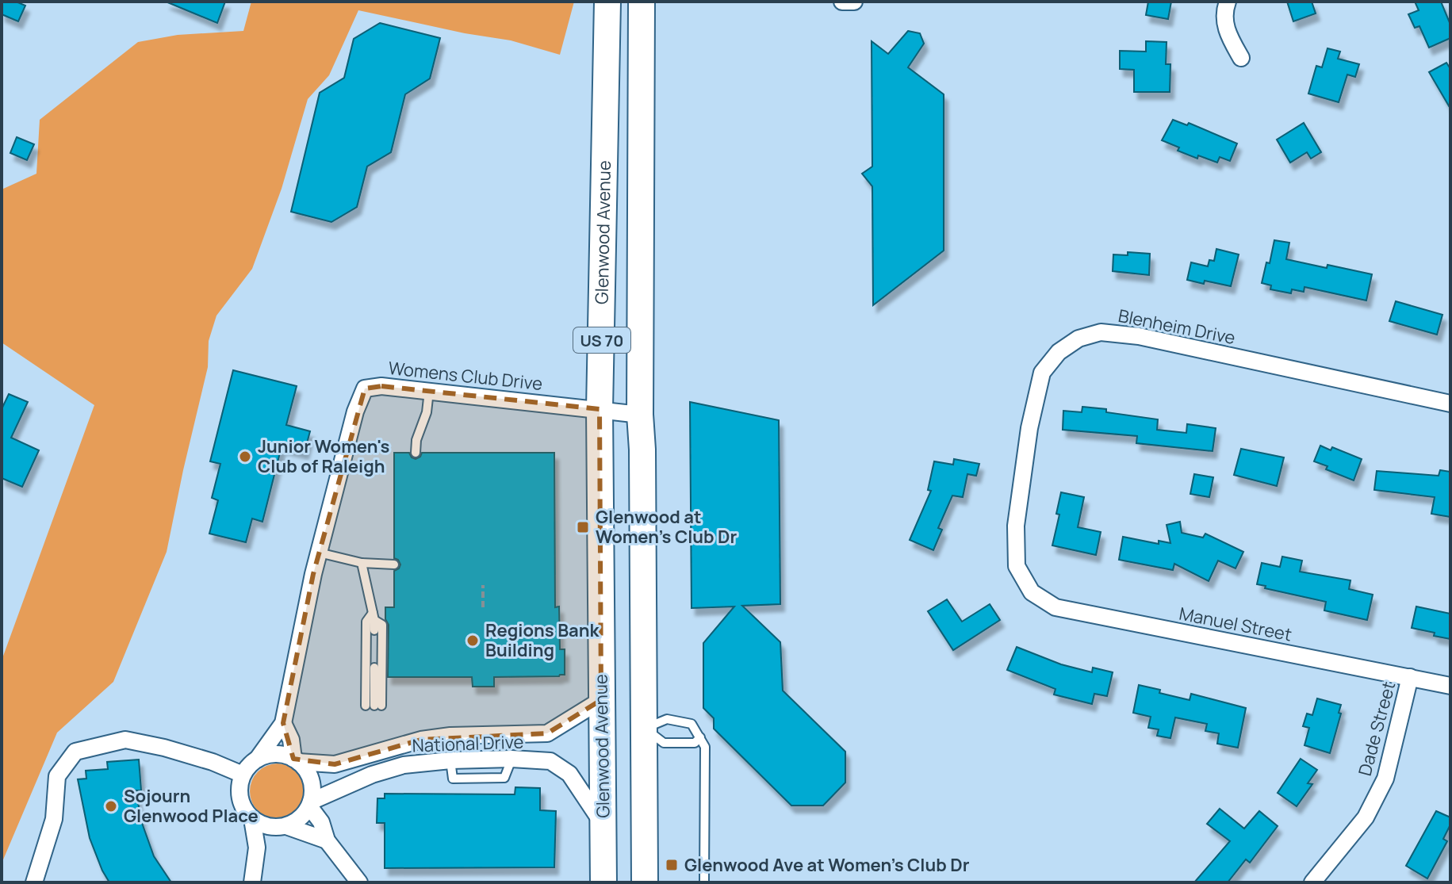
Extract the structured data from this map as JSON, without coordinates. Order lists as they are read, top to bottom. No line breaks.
{"streets":{"main road":["Glenwood Avenue","US 70"],"street":["Blenheim Drive","Womens Club Drive","Manuel Street","Dade Street","National Drive"]},"crossings":[["Glenwood Avenue","Womens Club Drive"],["Glenwood Avenue","National Drive"],["Blenheim Drive","Manuel Street"],["US 70","Womens Club Drive"],["Womens Club Drive","National Drive"],["Manuel Street","Dade Street"]],"places":{"other":["Junior Women's Club of Raleigh","Regions Bank Building","Sojourn Glenwood Place"],"transit":["Glenwood at Women's Club Dr","Glenwood Ave at Women's Club Dr"]}}
